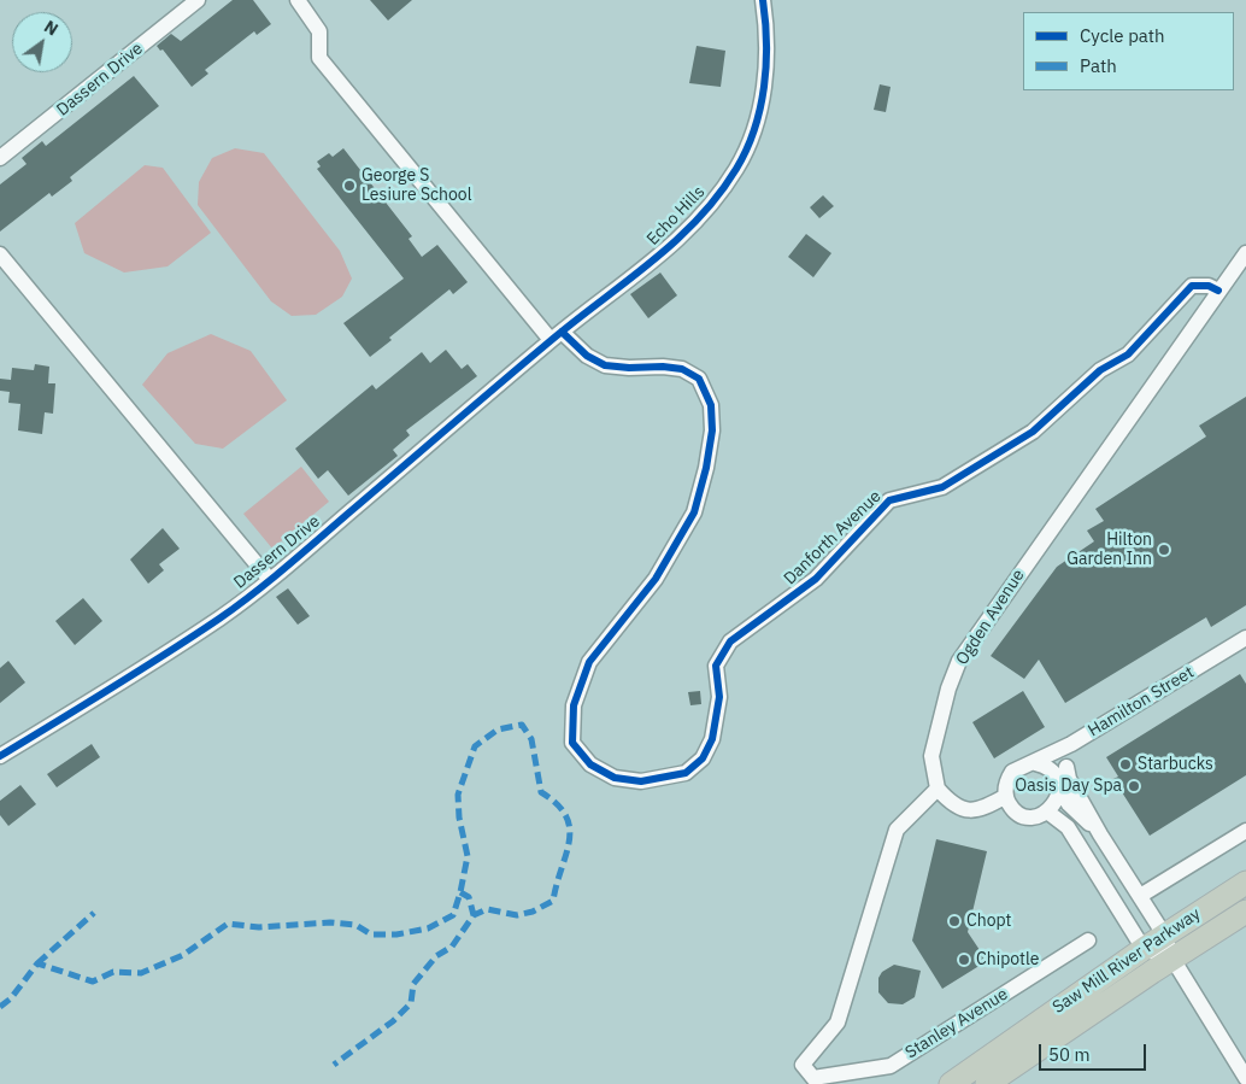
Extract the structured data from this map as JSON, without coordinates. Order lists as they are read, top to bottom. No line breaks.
{"streets":{"highway":["Saw Mill River Parkway"],"street":["Dassern Drive","Echo Hills","Danforth Avenue","Ogden Avenue","Hamilton Street","Stanley Avenue"]},"crossings":[["Dassern Drive","Echo Hills"],["Dassern Drive","Danforth Avenue"],["Echo Hills","Danforth Avenue"],["Danforth Avenue","Ogden Avenue"],["Ogden Avenue","Stanley Avenue"]],"places":["George S Lesiure School","Hilton Garden Inn","Starbucks","Oasis Day Spa","Chopt","Chipotle"],"legend":["Cycle path","Path"],"scale_bar":"50 m","north":"top right"}
